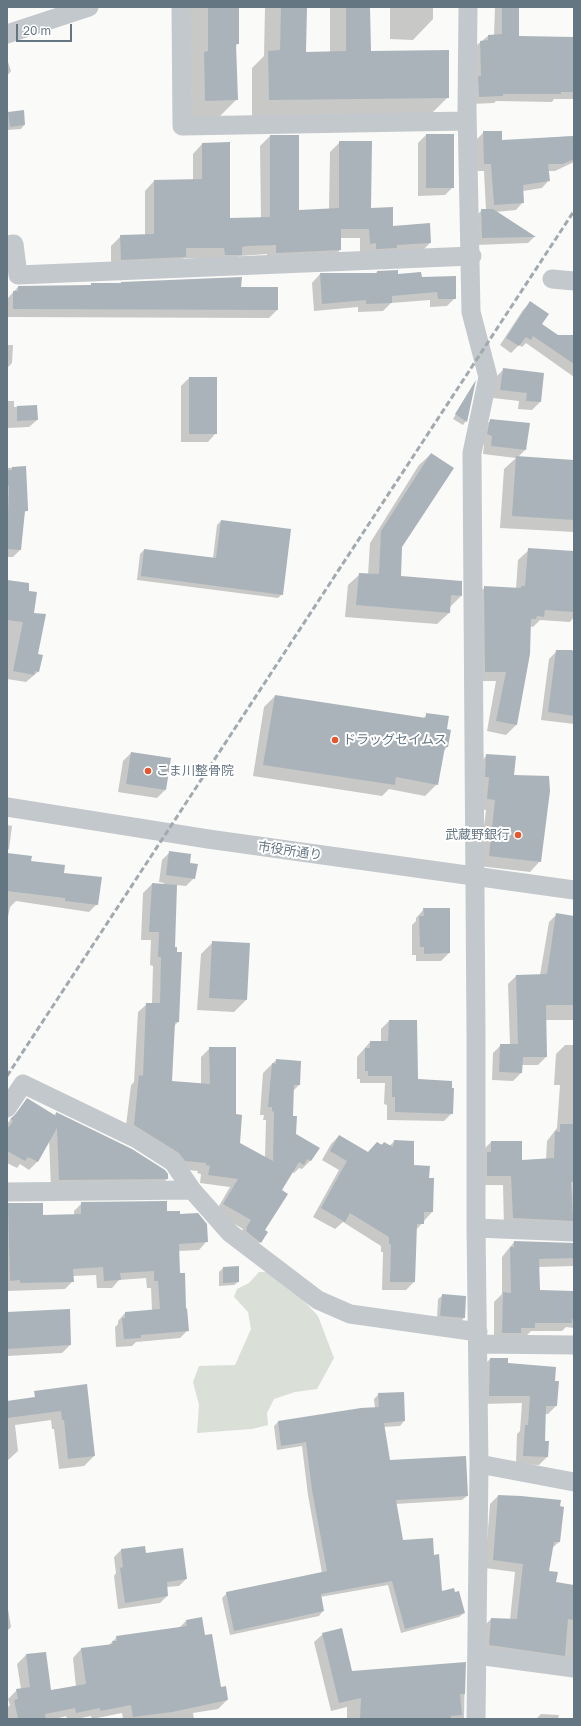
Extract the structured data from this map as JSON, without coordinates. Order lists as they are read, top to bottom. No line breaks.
{"streets":{"street":["市役所通り"]},"places":["ドラッグセイムス","こま川整骨院","武蔵野銀行"],"scale_bar":"20 m"}
